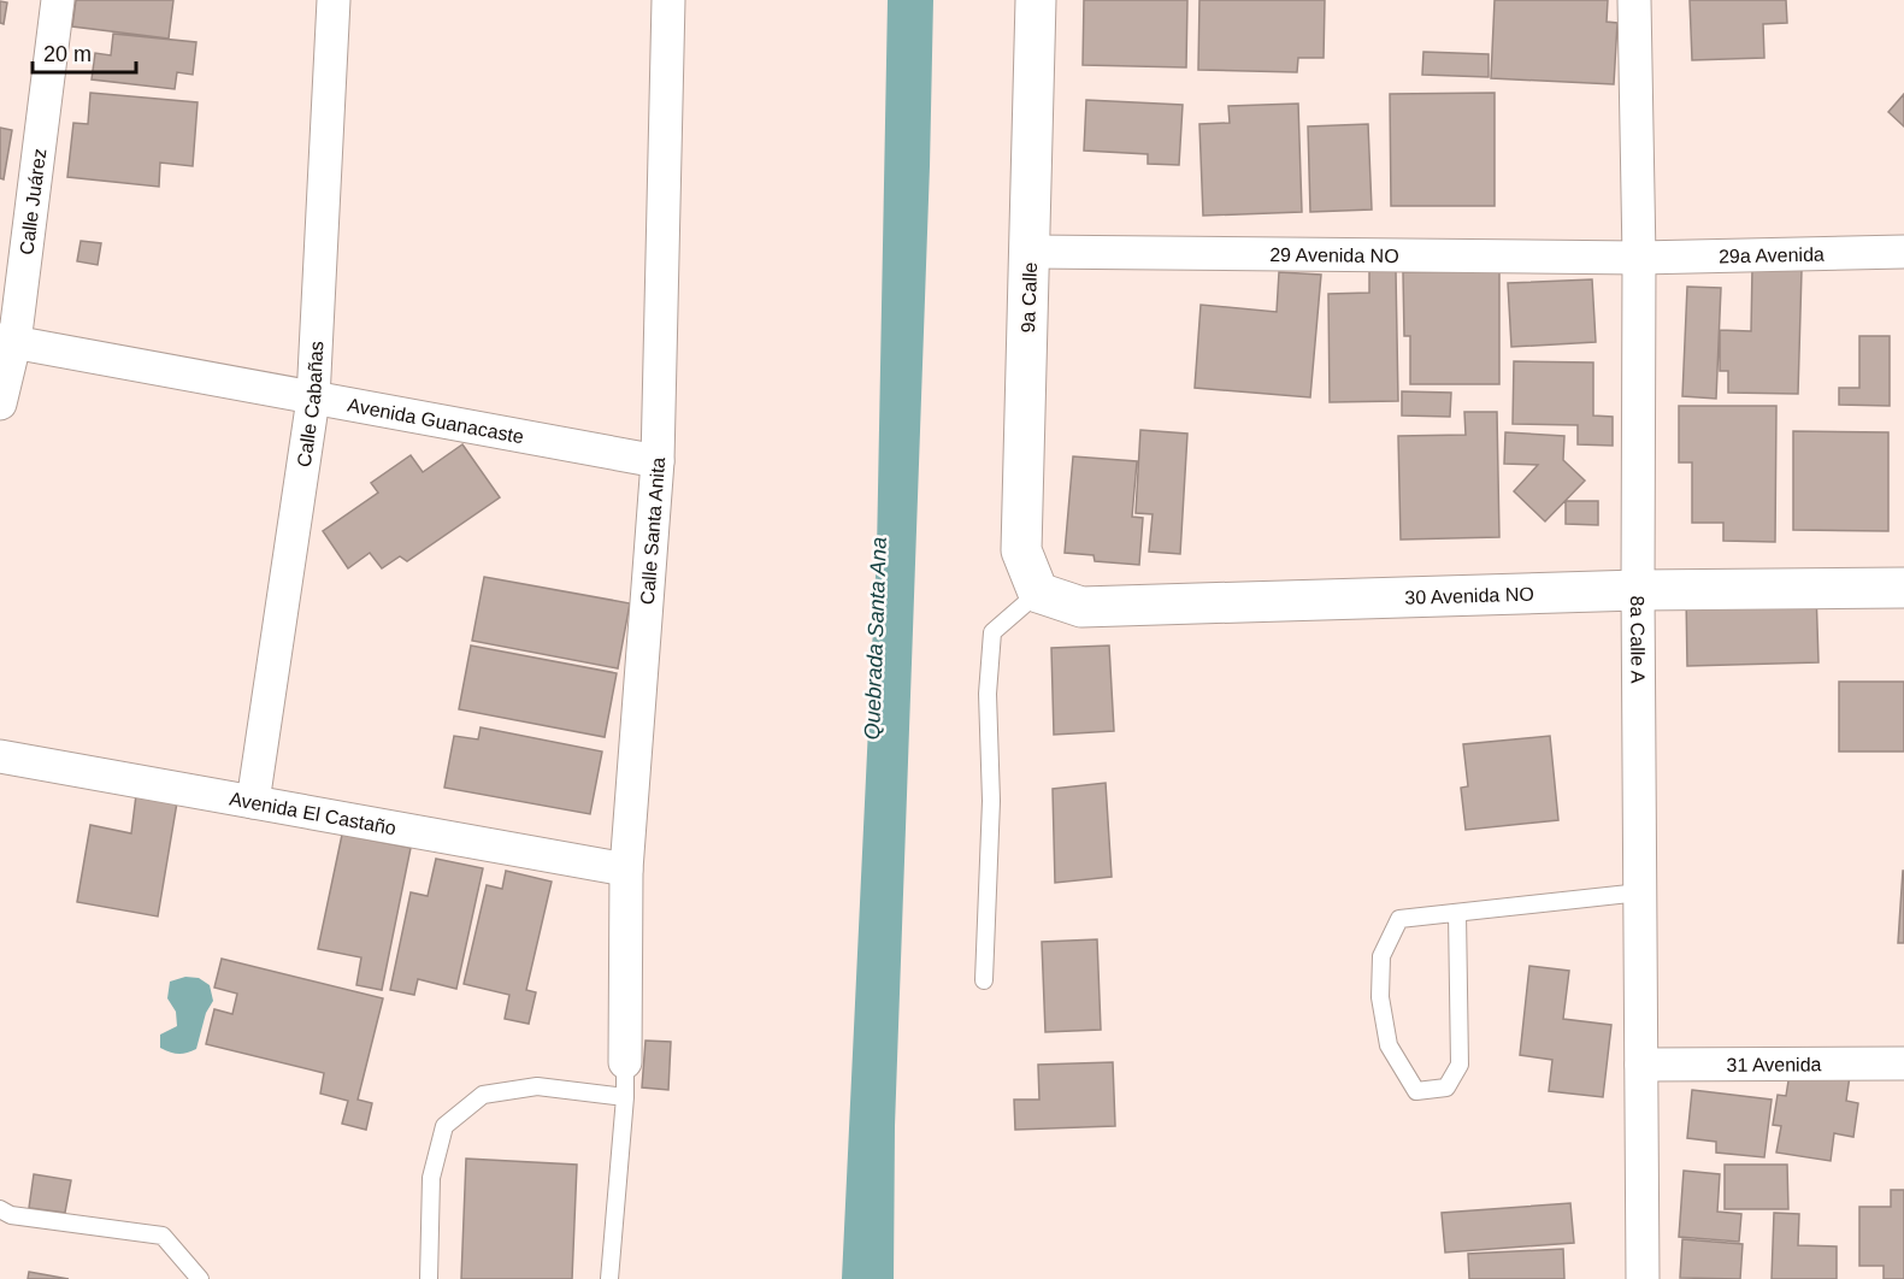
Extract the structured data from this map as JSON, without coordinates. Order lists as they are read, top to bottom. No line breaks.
{"streets":{"street":["Calle Juárez","29a Avenida","29 Avenida NO","9a Calle","Calle Cabañas","Avenida Guanacaste","Calle Santa Anita","30 Avenida NO","8a Calle A","Avenida El Castaño","31 Avenida"]},"crossings":[["Calle Juárez","Avenida Guanacaste"],["29a Avenida","29 Avenida NO"],["29a Avenida","8a Calle A"],["29 Avenida NO","9a Calle"],["29 Avenida NO","8a Calle A"],["9a Calle","30 Avenida NO"],["Calle Cabañas","Avenida Guanacaste"],["Calle Cabañas","Avenida El Castaño"],["Avenida Guanacaste","Calle Santa Anita"],["Calle Santa Anita","Avenida El Castaño"],["30 Avenida NO","8a Calle A"],["8a Calle A","31 Avenida"]],"water":["Quebrada Santa Ana"],"scale_bar":"20 m"}
